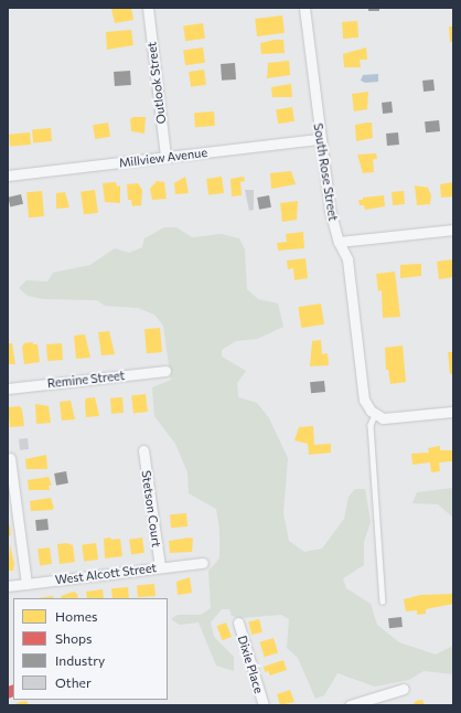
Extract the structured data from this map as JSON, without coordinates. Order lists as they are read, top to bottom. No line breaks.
{"streets":{"street":["Outlook Street","Millview Avenue","South Rose Street","Remine Street","Stetson Court","West Alcott Street","Dixie Place"]},"crossings":[["Outlook Street","Millview Avenue"],["Millview Avenue","South Rose Street"],["Stetson Court","West Alcott Street"]],"legend":["Homes","Shops","Industry","Other"]}
